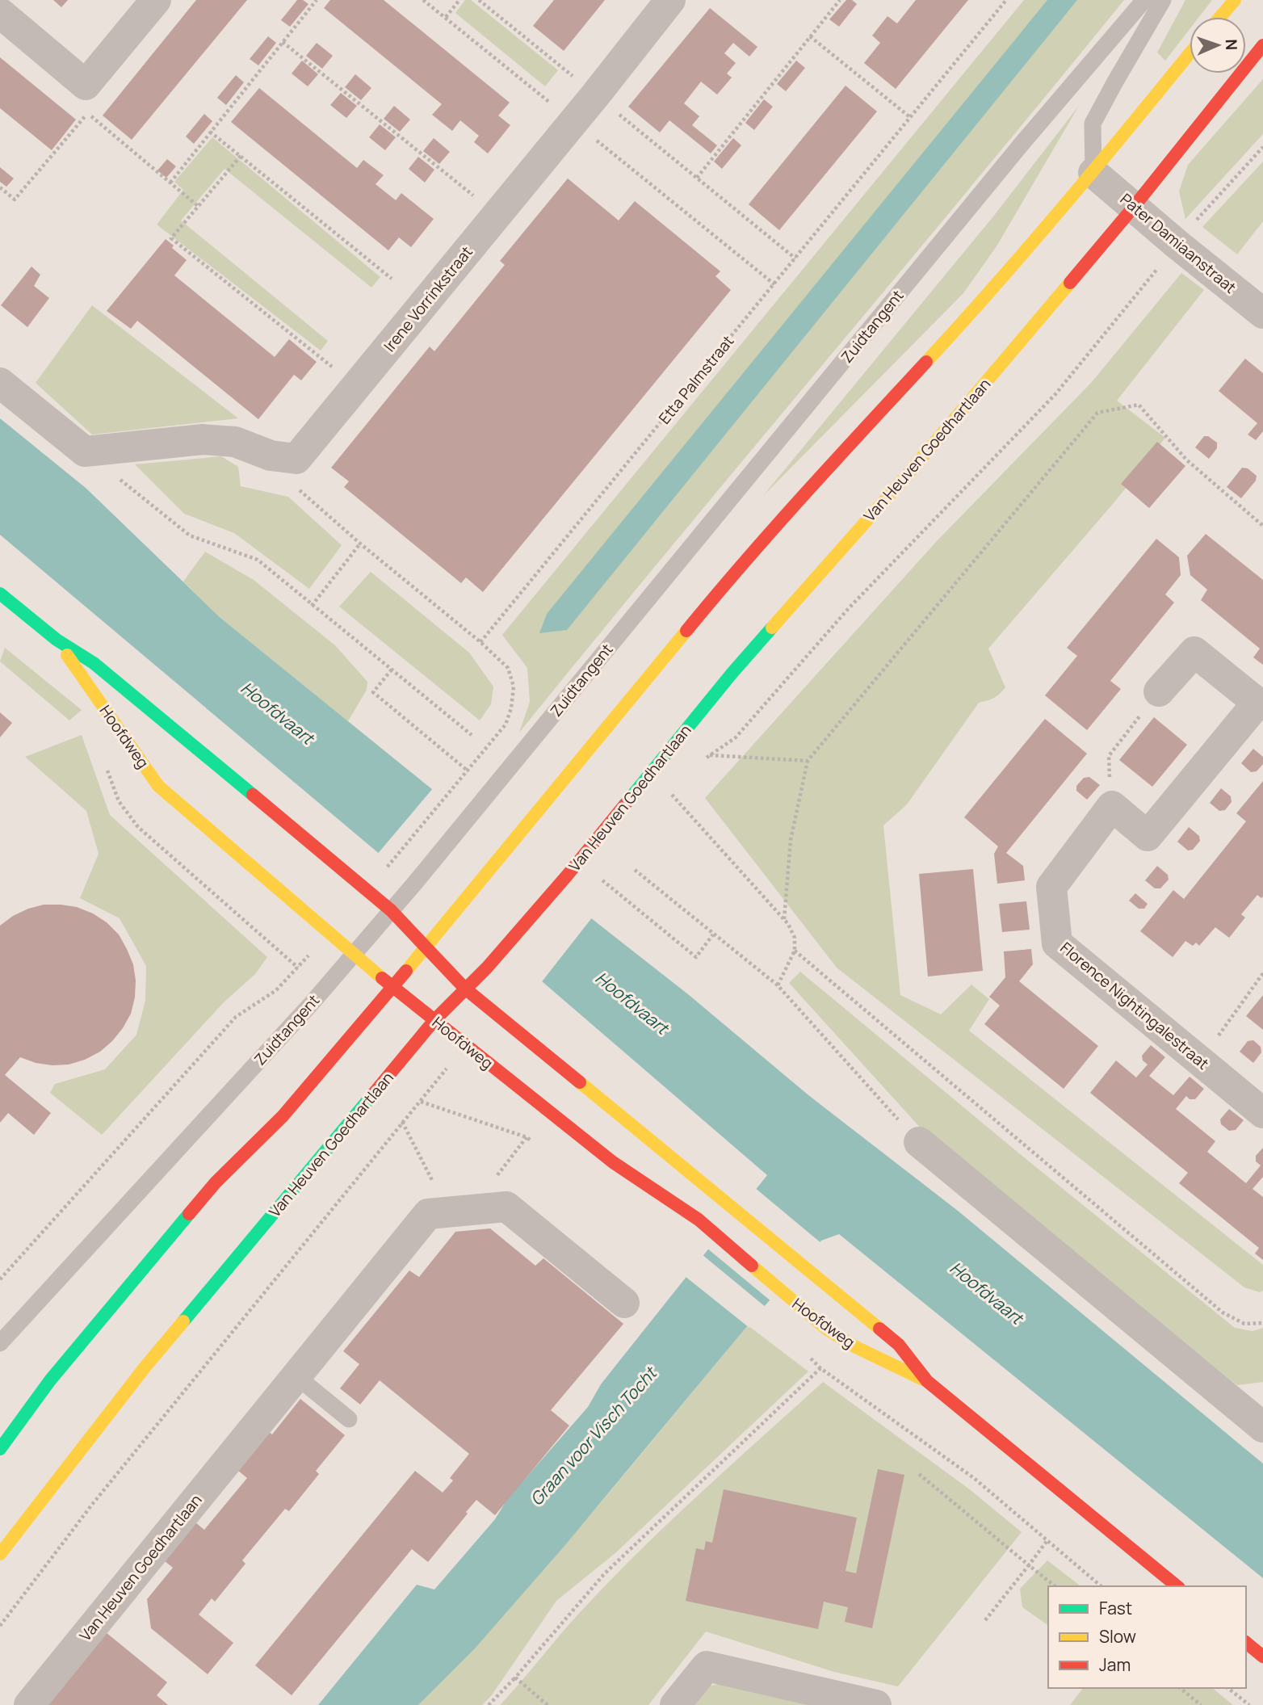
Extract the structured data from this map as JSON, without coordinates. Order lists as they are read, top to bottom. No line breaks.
{"streets":{"main road":["Van Heuven Goedhartlaan","Hoofdweg"],"street":["Pater Damiaanstraat","Irene Vorrinkstraat","Florence Nightingalestraat"],"lane":["Zuidtangent"],"path":["Etta Palmstraat"]},"crossings":[["Pater Damiaanstraat","Van Heuven Goedhartlaan"],["Zuidtangent","Hoofdweg"],["Van Heuven Goedhartlaan","Hoofdweg"]],"water":["Hoofdvaart","Graan voor Visch Tocht"],"legend":["Fast","Slow","Jam"],"north":"right"}
